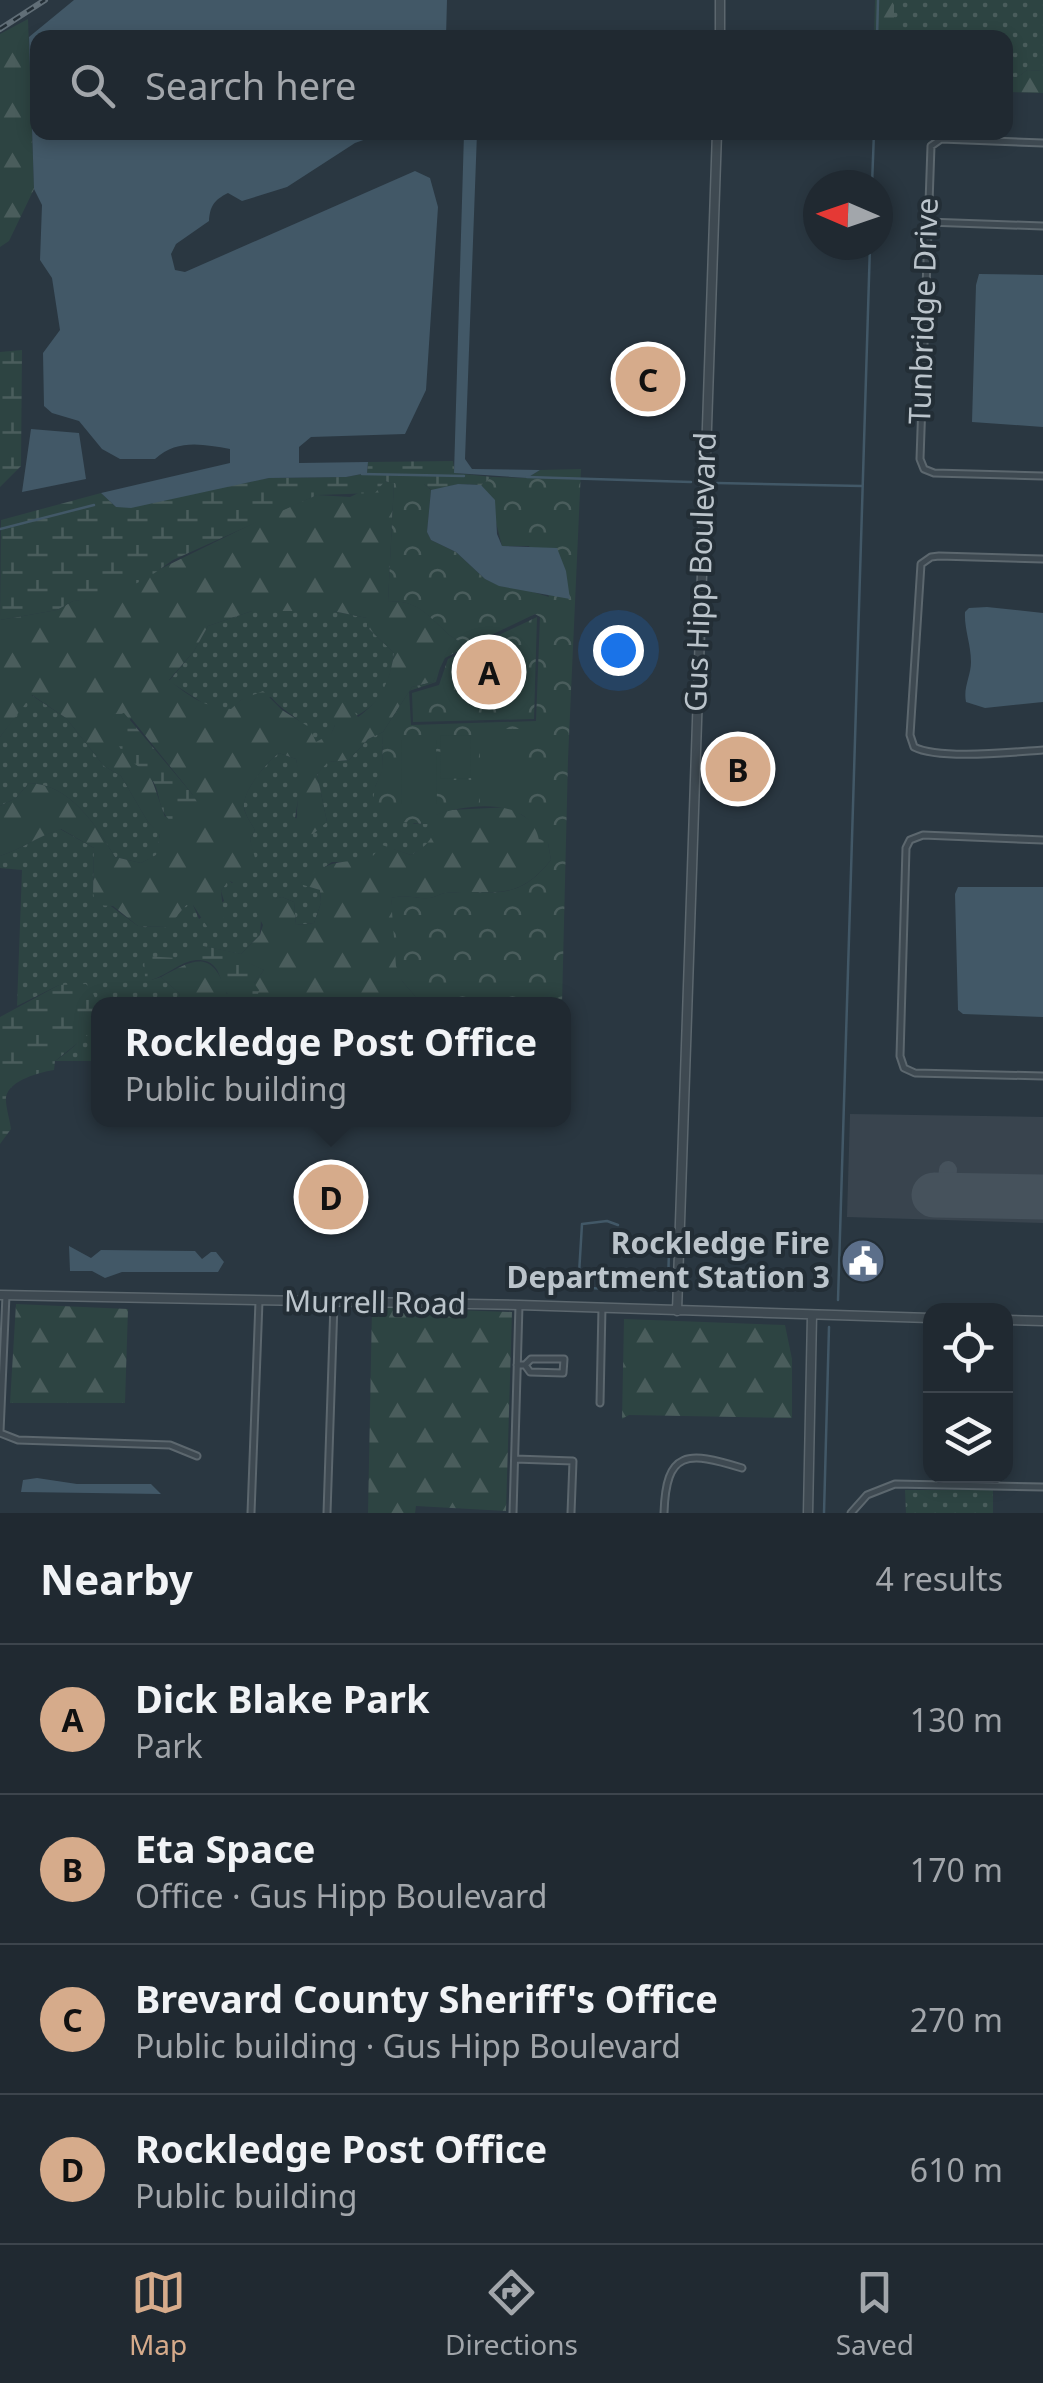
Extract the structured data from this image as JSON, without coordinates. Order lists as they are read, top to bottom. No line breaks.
{"streets":{"street":["Tunbridge Drive","Gus Hipp Boulevard","Murrell Road"]},"crossings":[["Gus Hipp Boulevard","Murrell Road"]],"places":{"public building":["Rockledge Fire Department Station 3"]},"north":"left","page":{"search":"Search here","pins":["C","A","B","D"],"popup":["Rockledge Post Office","Public building"],"heading":["Nearby","4 results"],"list":[{"mark":"A","name":"Dick Blake Park","note":"Park","value":"130 m"},{"mark":"B","name":"Eta Space","note":"Office · Gus Hipp Boulevard","value":"170 m"},{"mark":"C","name":"Brevard County Sheriff's Office","note":"Public building · Gus Hipp Boulevard","value":"270 m"},{"mark":"D","name":"Rockledge Post Office","note":"Public building","value":"610 m"}],"nav":["Map","Directions","Saved"]}}
